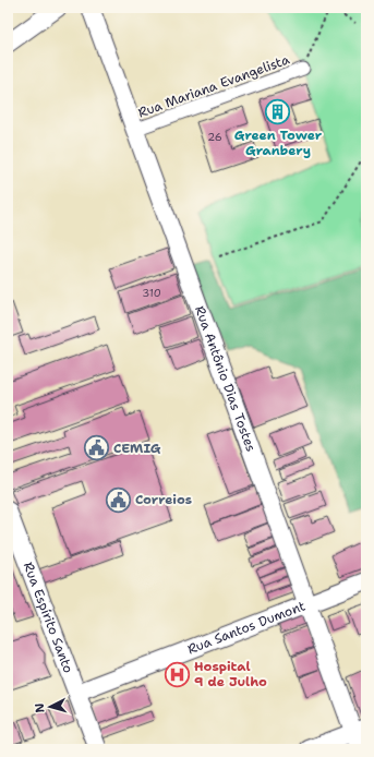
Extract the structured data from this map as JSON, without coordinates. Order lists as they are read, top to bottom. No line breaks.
{"streets":{"street":["Rua Mariana Evangelista","Rua Antônio Dias Tostes","Rua Espírito Santo","Rua Santos Dumont"]},"crossings":[["Rua Mariana Evangelista","Rua Antônio Dias Tostes"],["Rua Antônio Dias Tostes","Rua Santos Dumont"],["Rua Espírito Santo","Rua Santos Dumont"]],"places":{"building":["Green Tower Granbery"],"public building":["CEMIG","Correios"],"hospital":["Hospital 9 de Julho"]},"house_numbers":["26","310"],"north":"left"}
